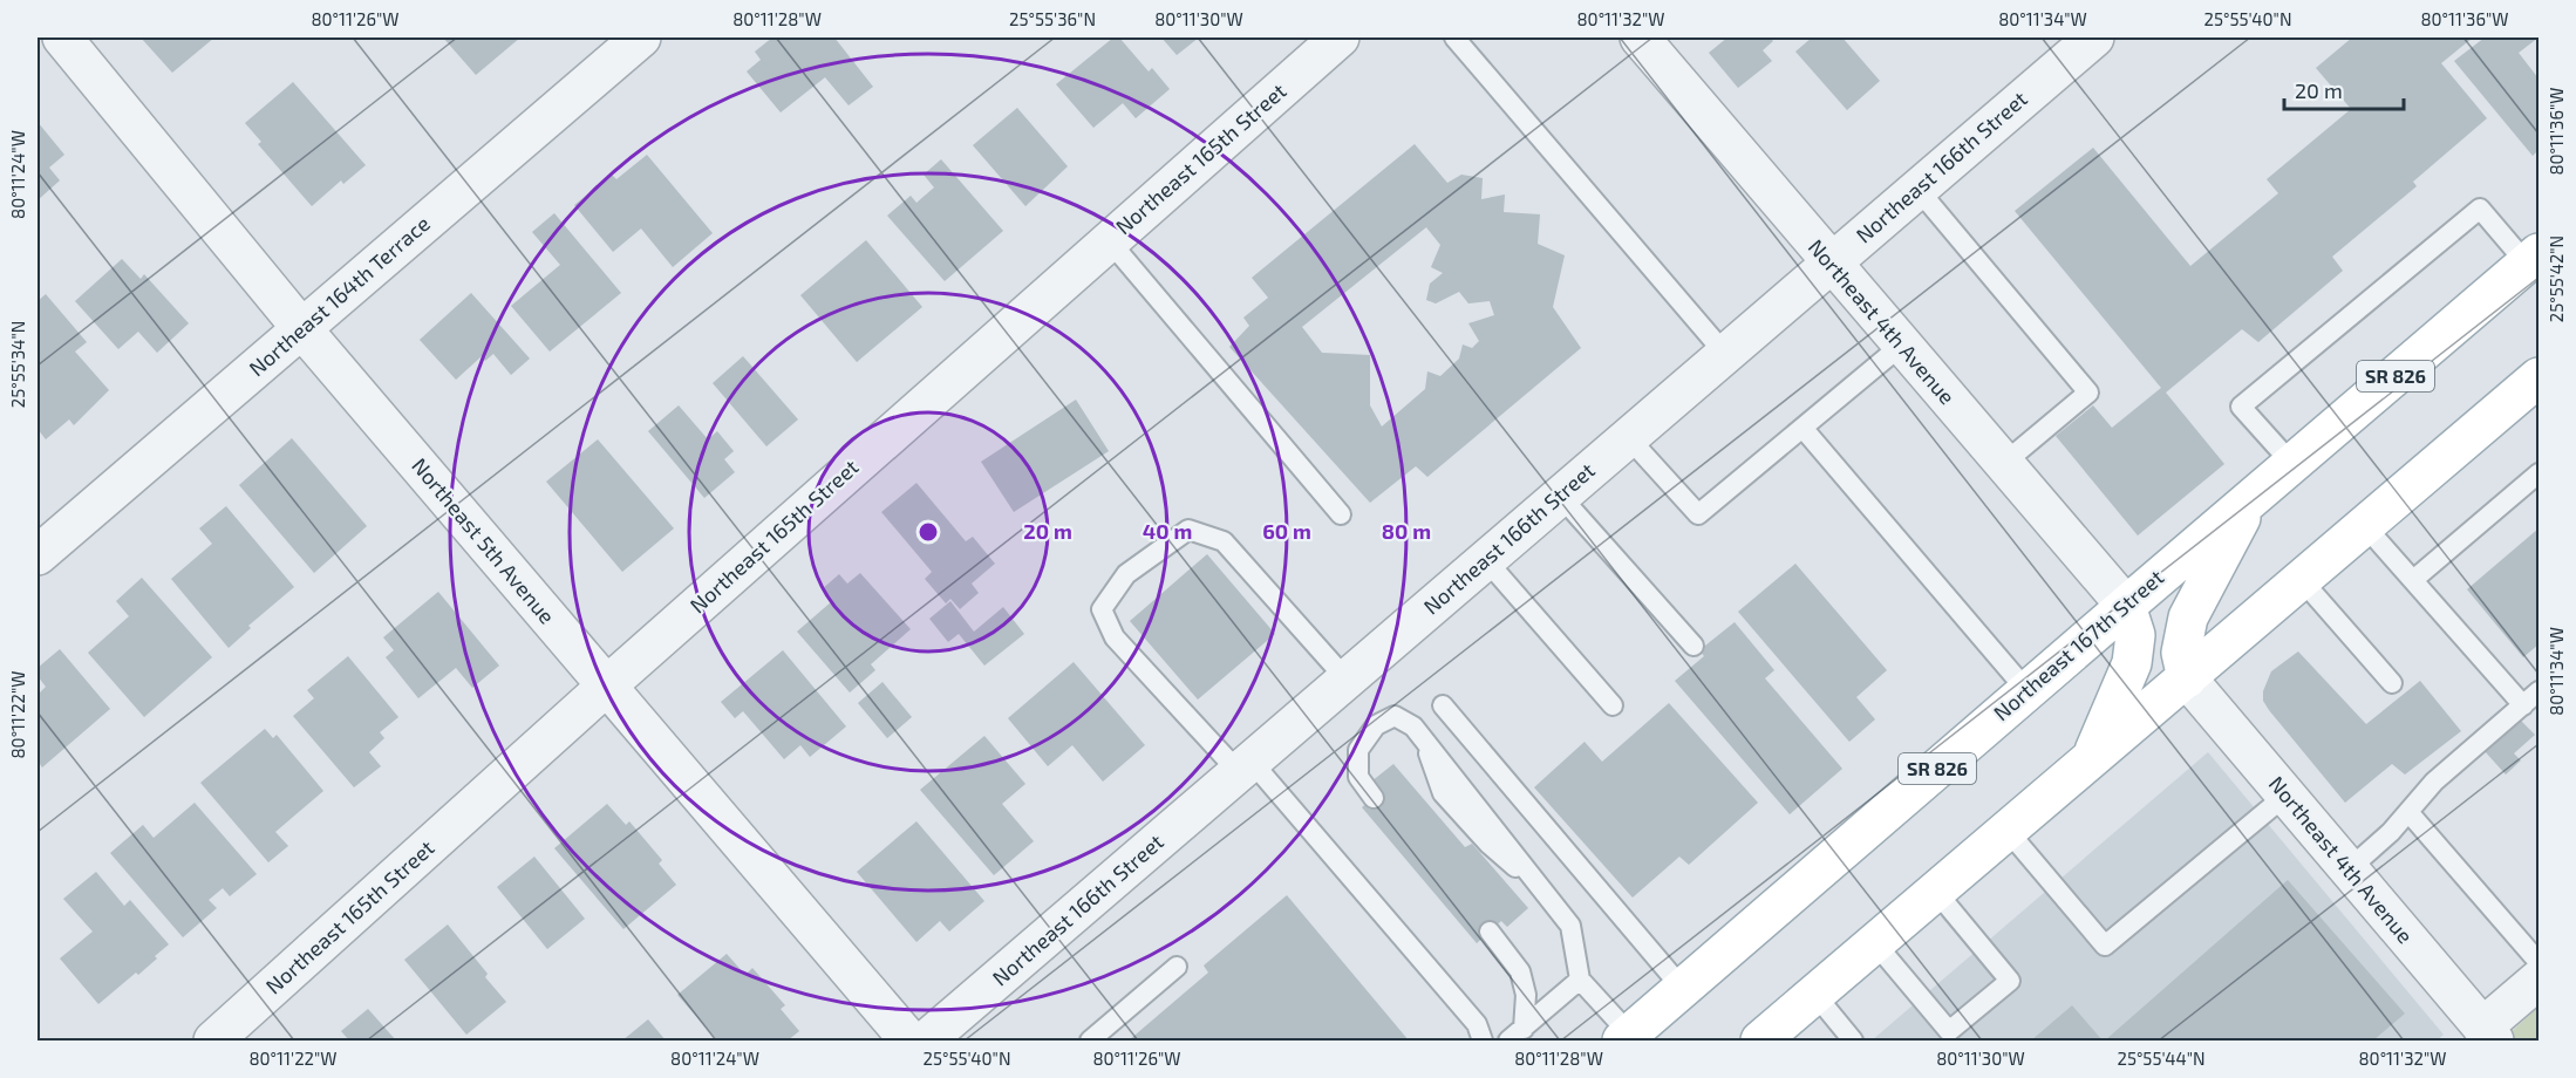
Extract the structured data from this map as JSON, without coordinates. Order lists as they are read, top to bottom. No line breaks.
{"streets":{"main road":["SR 826","Northeast 167th Street"],"street":["Northeast 165th Street","Northeast 166th Street","Northeast 164th Terrace","Northeast 4th Avenue","Northeast 5th Avenue"]},"crossings":[["Northeast 165th Street","Northeast 5th Avenue"],["Northeast 166th Street","Northeast 4th Avenue"],["Northeast 164th Terrace","Northeast 5th Avenue"],["Northeast 4th Avenue","Northeast 167th Street"]],"scale_bar":"20 m","coordinates":["80°11'26\"W","80°11'28\"W","25°55'36\"N","80°11'30\"W","80°11'32\"W","80°11'34\"W","25°55'40\"N","80°11'36\"W","80°11'24\"W","25°55'42\"N","25°55'34\"N","80°11'22\"W","25°55'44\"N"],"rings":["20 m","40 m","60 m","80 m"]}
